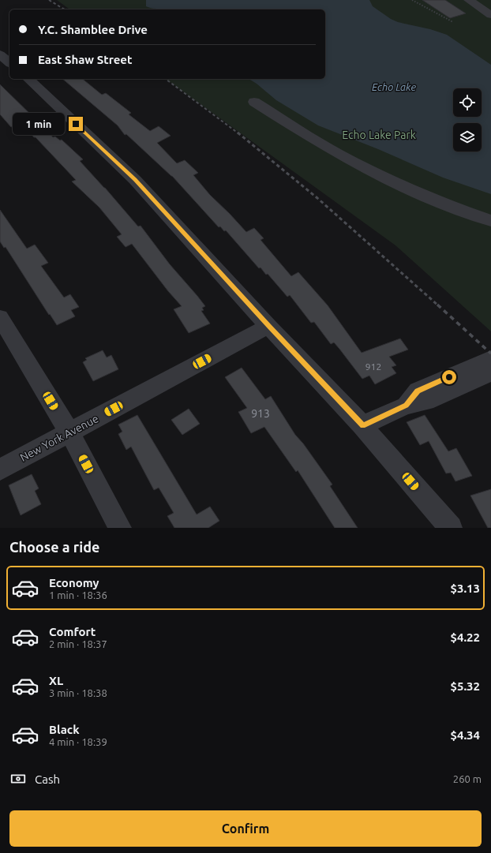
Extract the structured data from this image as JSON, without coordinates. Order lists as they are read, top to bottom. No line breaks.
{"streets":{"street":["New York Avenue"]},"water":["Echo Lake"],"parks":["Echo Lake Park"],"house_numbers":["912","913"],"page":{"banner":["Y.C. Shamblee Drive","East Shaw Street"],"bubble":"1 min","heading":"Choose a ride","list":[{"name":"Economy","note":"1 min · 18:36","value":"$3.13"},{"name":"Comfort","note":"2 min · 18:37","value":"$4.22"},{"name":"XL","note":"3 min · 18:38","value":"$5.32"},{"name":"Black","note":"4 min · 18:39","value":"$4.34"}],"pay":["Cash","260 m"],"buttons":"Confirm"}}
